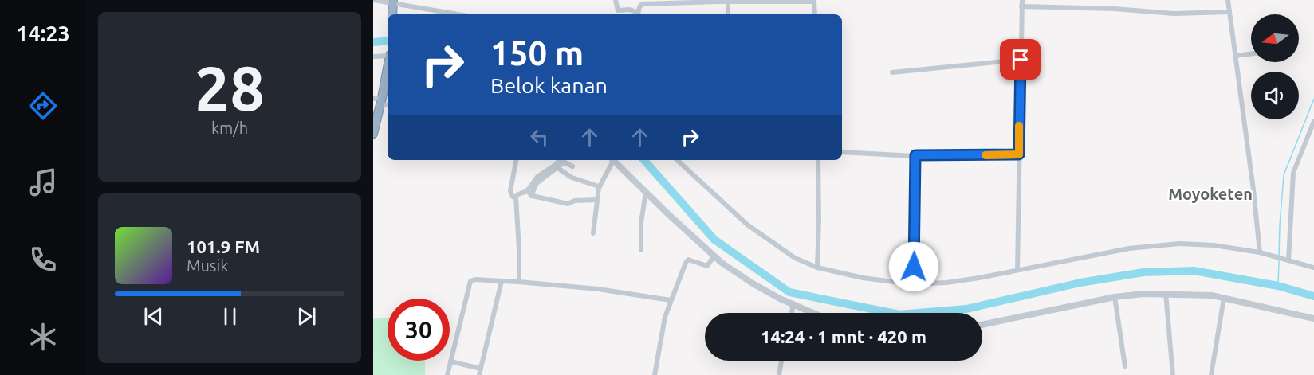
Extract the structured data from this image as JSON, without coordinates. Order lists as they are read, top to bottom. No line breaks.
{"districts":["Moyoketen"],"north":"left","page":{"tabs":"14:23","tile":["28","km/h"],"turn":["150 m","Belok kanan"],"song":["101.9 FM","Musik"],"limit":"30","trip":"14:24 · 1 mnt · 420 m"}}
